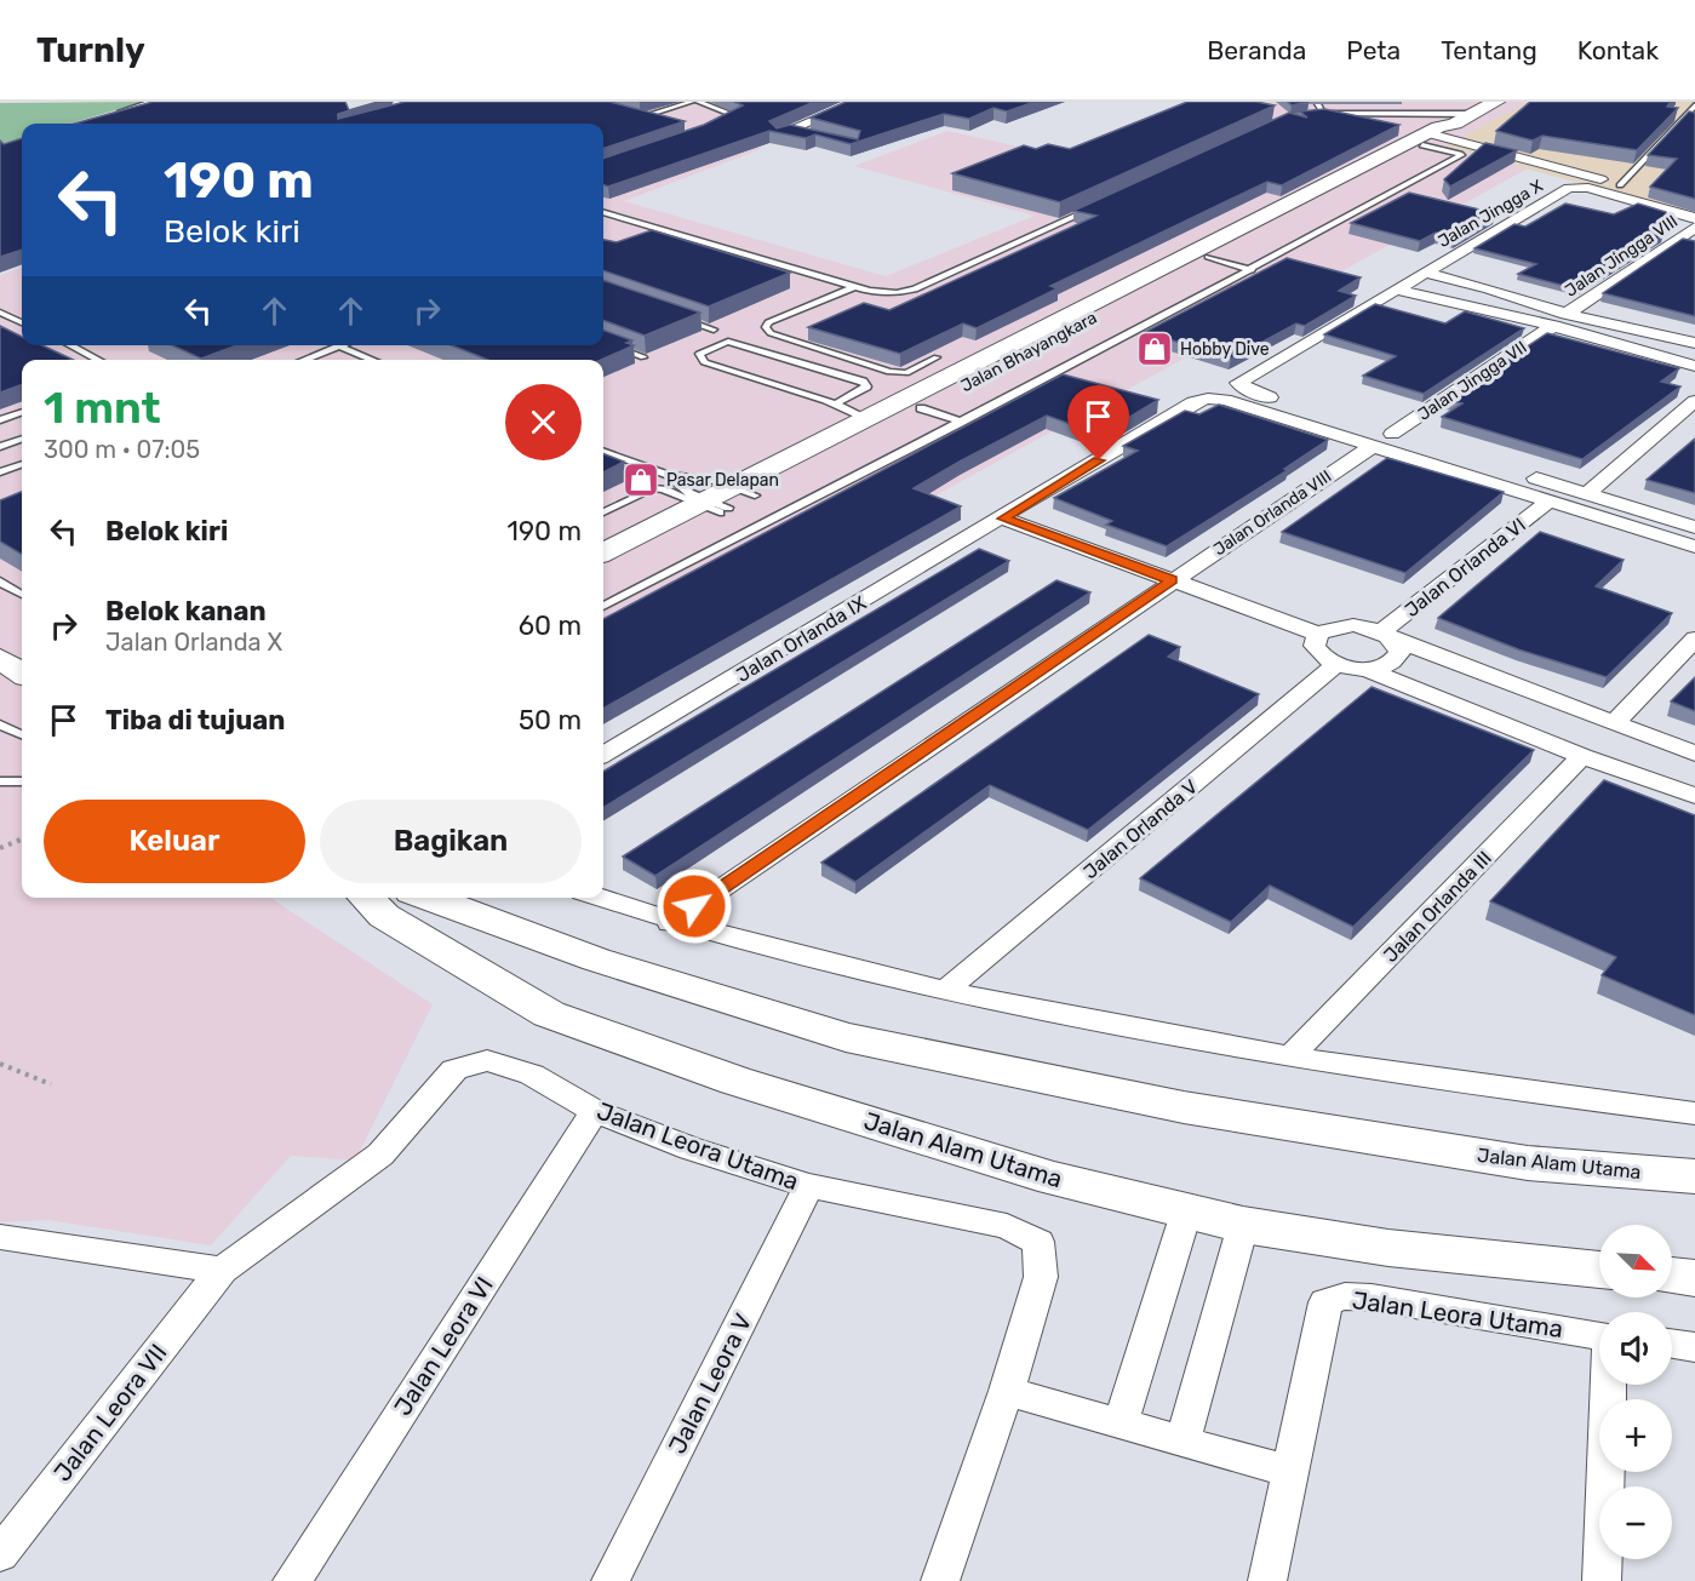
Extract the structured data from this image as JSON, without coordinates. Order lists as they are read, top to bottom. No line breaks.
{"streets":{"main road":["Jalan Bhayangkara","Jalan Alam Utama"],"street":["Jalan Jingga X","Jalan Jingga VIII","Jalan Jingga VII","Jalan Orlanda VIII","Jalan Orlanda VI","Jalan Orlanda IX","Jalan Orlanda V","Jalan Orlanda III","Jalan Leora Utama","Jalan Leora VI","Jalan Leora V","Jalan Leora VII"]},"crossings":[["Jalan Jingga X","Jalan Jingga VII"],["Jalan Jingga VIII","Jalan Jingga VII"],["Jalan Orlanda VIII","Jalan Orlanda IX"],["Jalan Leora Utama","Jalan Leora VI"],["Jalan Leora Utama","Jalan Leora V"],["Jalan Leora Utama","Jalan Leora VII"]],"places":{"shop":["Hobby Dive","Pasar Delapan"]},"north":"bottom right","page":{"header":"Turnly","nav":["Beranda","Peta","Tentang","Kontak"],"turn":["190 m","Belok kiri"],"heading":["1 mnt","300 m · 07:05"],"list":[{"name":"Belok kiri","value":"190 m"},{"name":"Belok kanan","note":"Jalan Orlanda X","value":"60 m"},{"name":"Tiba di tujuan","value":"50 m"}],"buttons":["Keluar","Bagikan"],"map_buttons":["+","−"]}}
